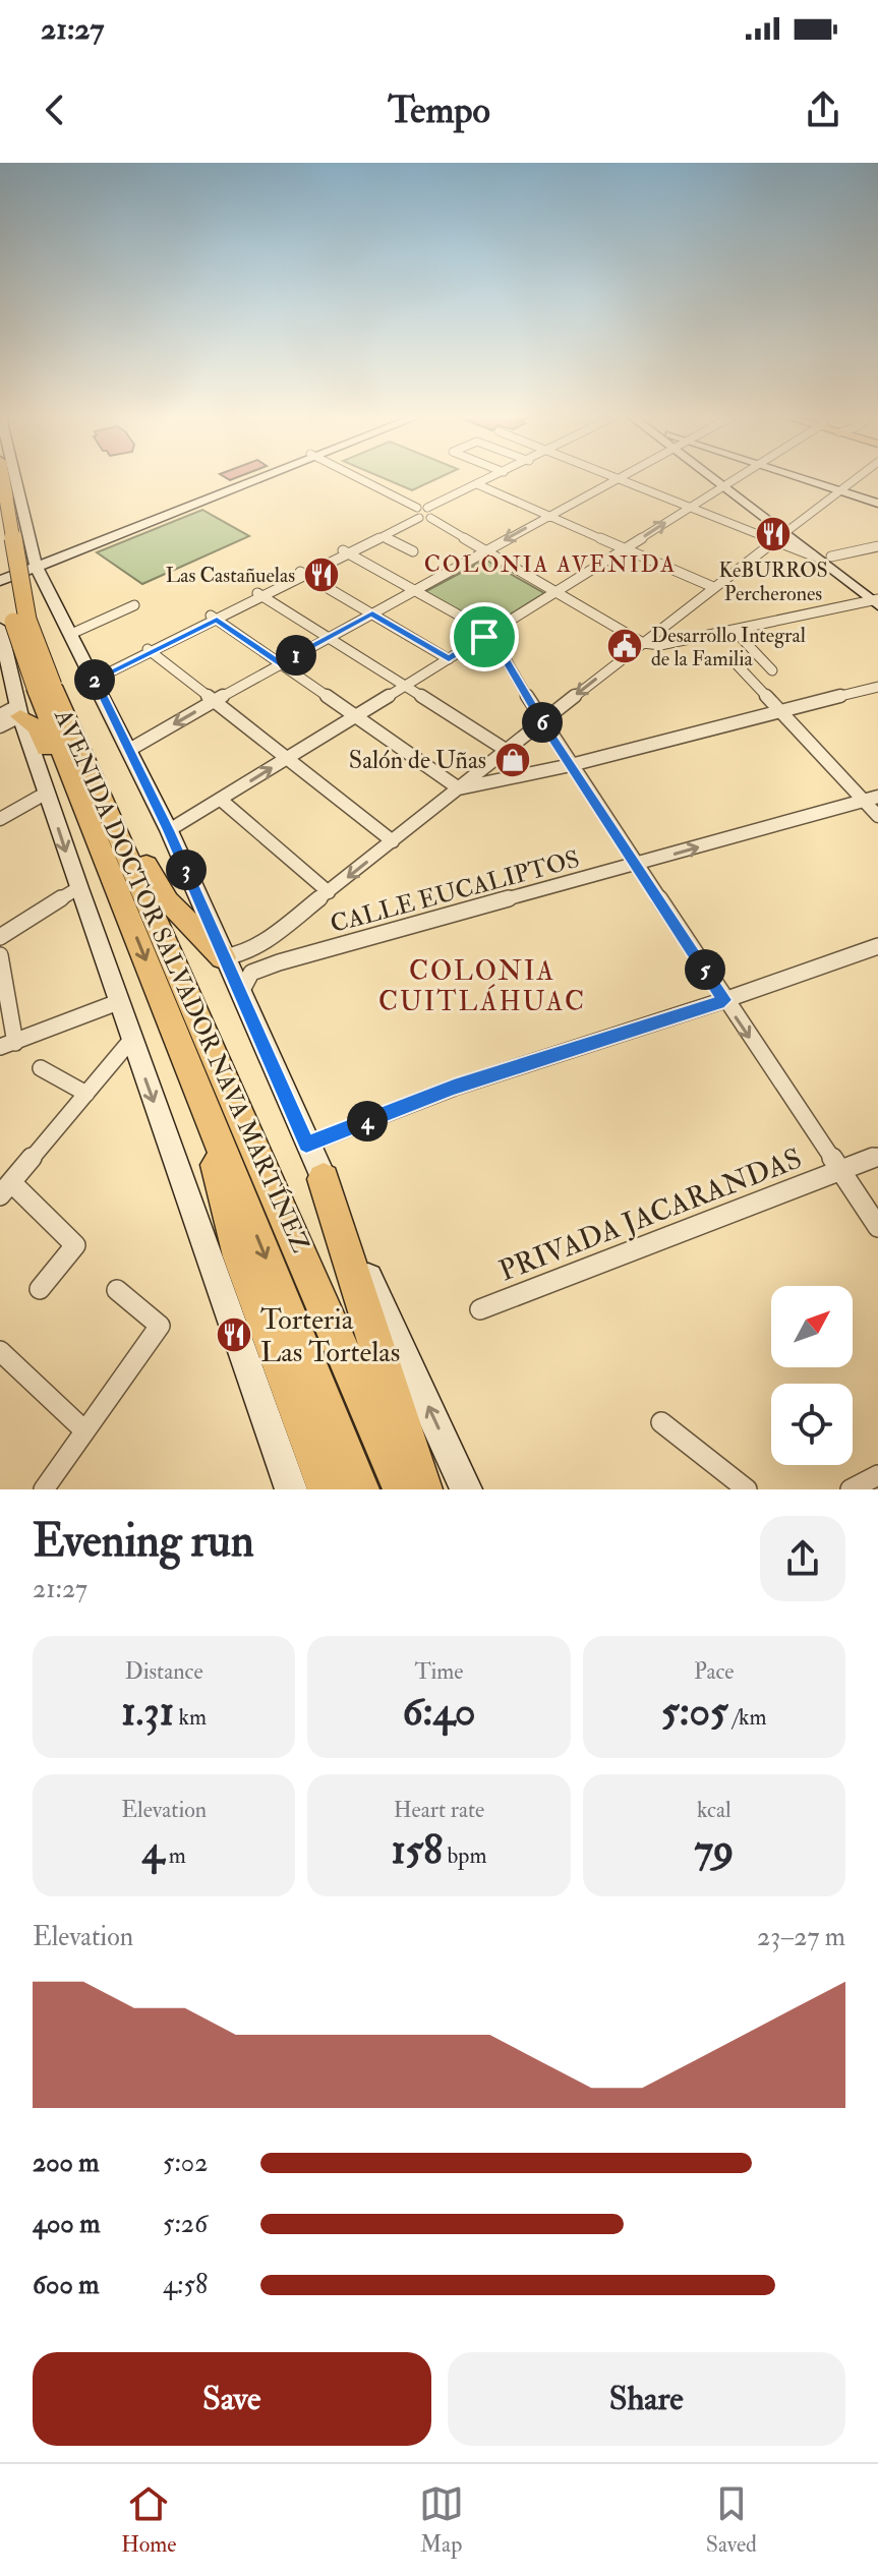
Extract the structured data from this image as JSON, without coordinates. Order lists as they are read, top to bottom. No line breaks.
{"streets":{"highway":["AVENIDA DOCTOR SALVADOR NAVA MARTÍNEZ"],"street":["CALLE EUCALIPTOS","PRIVADA JACARANDAS"]},"crossings":[["CALLE EUCALIPTOS","AVENIDA DOCTOR SALVADOR NAVA MARTÍNEZ"]],"districts":["COLONIA AVENIDA","COLONIA CUITLÁHUAC"],"places":{"restaurant":["KeBURROS Percherones","Las Castañuelas","Torteria Las Tortelas"],"public building":["Desarrollo Integral de la Familia"],"shop":["Salón de Uñas"]},"north":"top right","page":{"status":"21:27","header":"Tempo","pins":["1","2","6","3","5","4"],"heading":["Evening run","21:27"],"stats":[["Distance","1.31 km"],["Time","6:40"],["Pace","5:05 /km"],["Elevation","4 m"],["Heart rate","158 bpm"],["kcal","79"]],"chart":["Elevation","23–27 m"],"list":[{"name":"200 m","note":"5:02"},{"name":"400 m","note":"5:26"},{"name":"600 m","note":"4:58"}],"buttons":["Save","Share"],"tabs":["Home","Map","Saved"]}}
